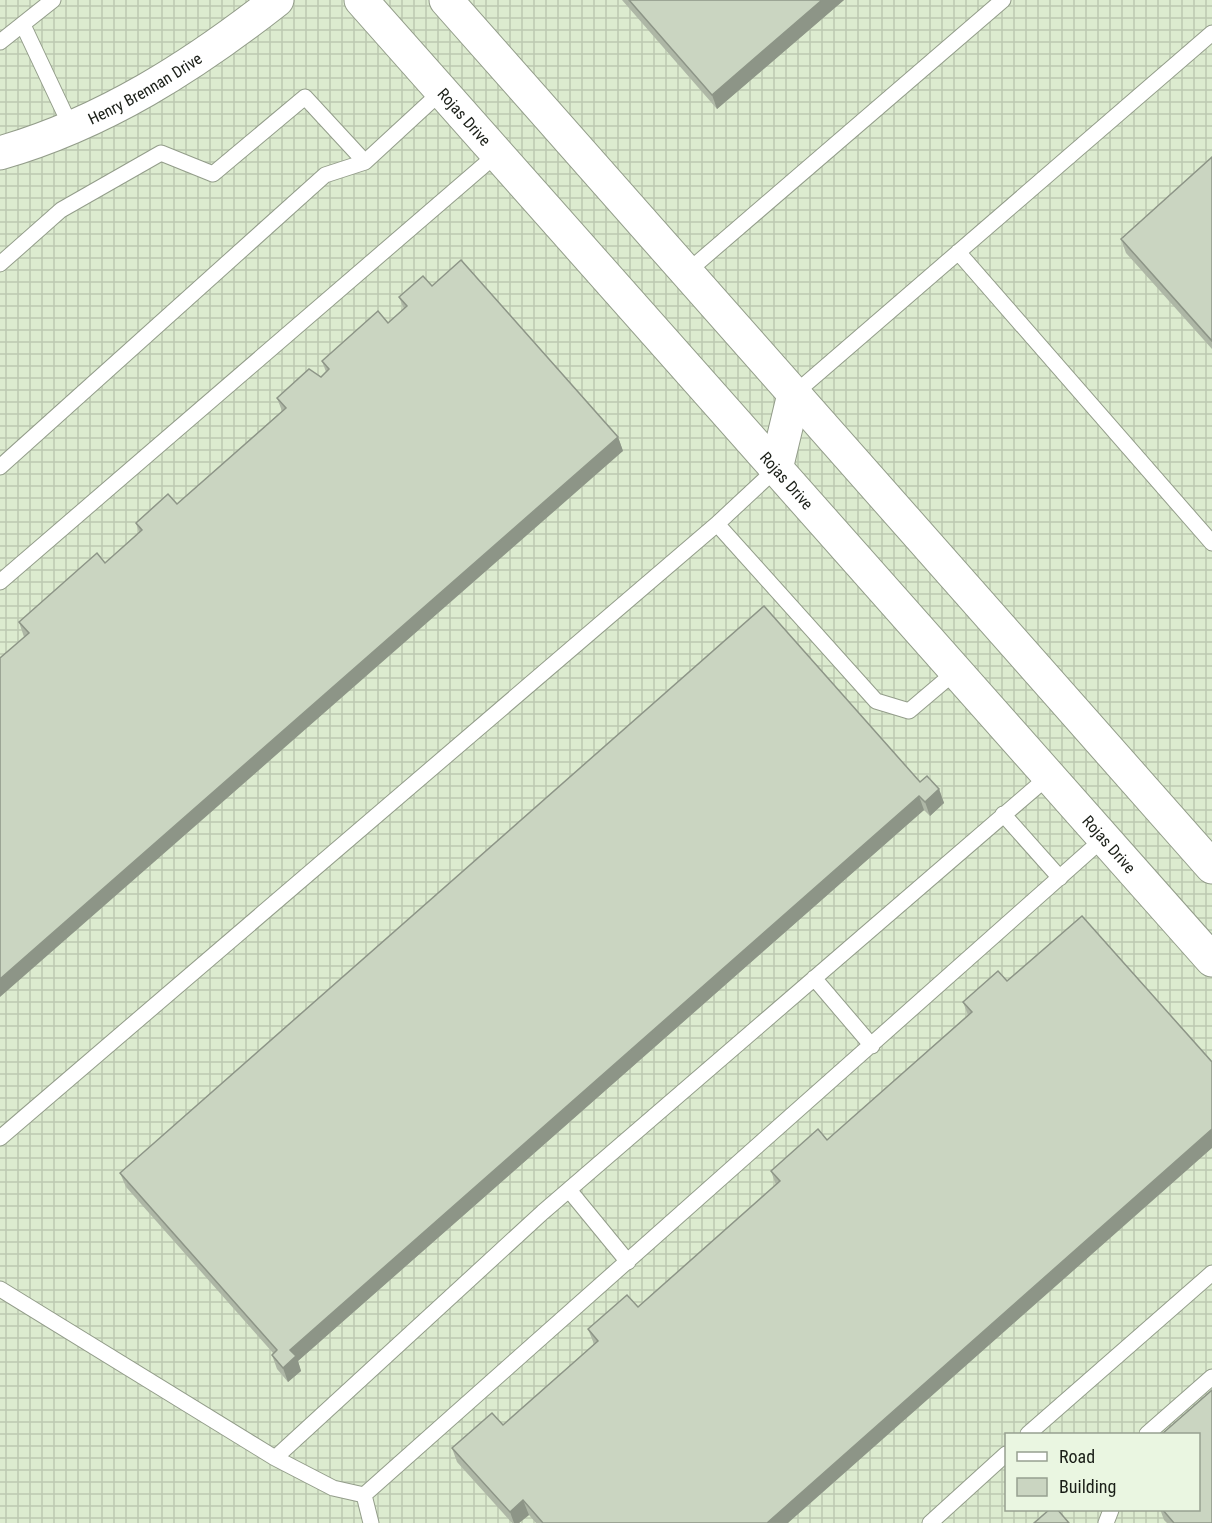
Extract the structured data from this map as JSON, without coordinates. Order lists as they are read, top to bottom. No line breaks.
{"streets":{"main road":["Henry Brennan Drive","Rojas Drive"]},"legend":["Road","Building"]}
